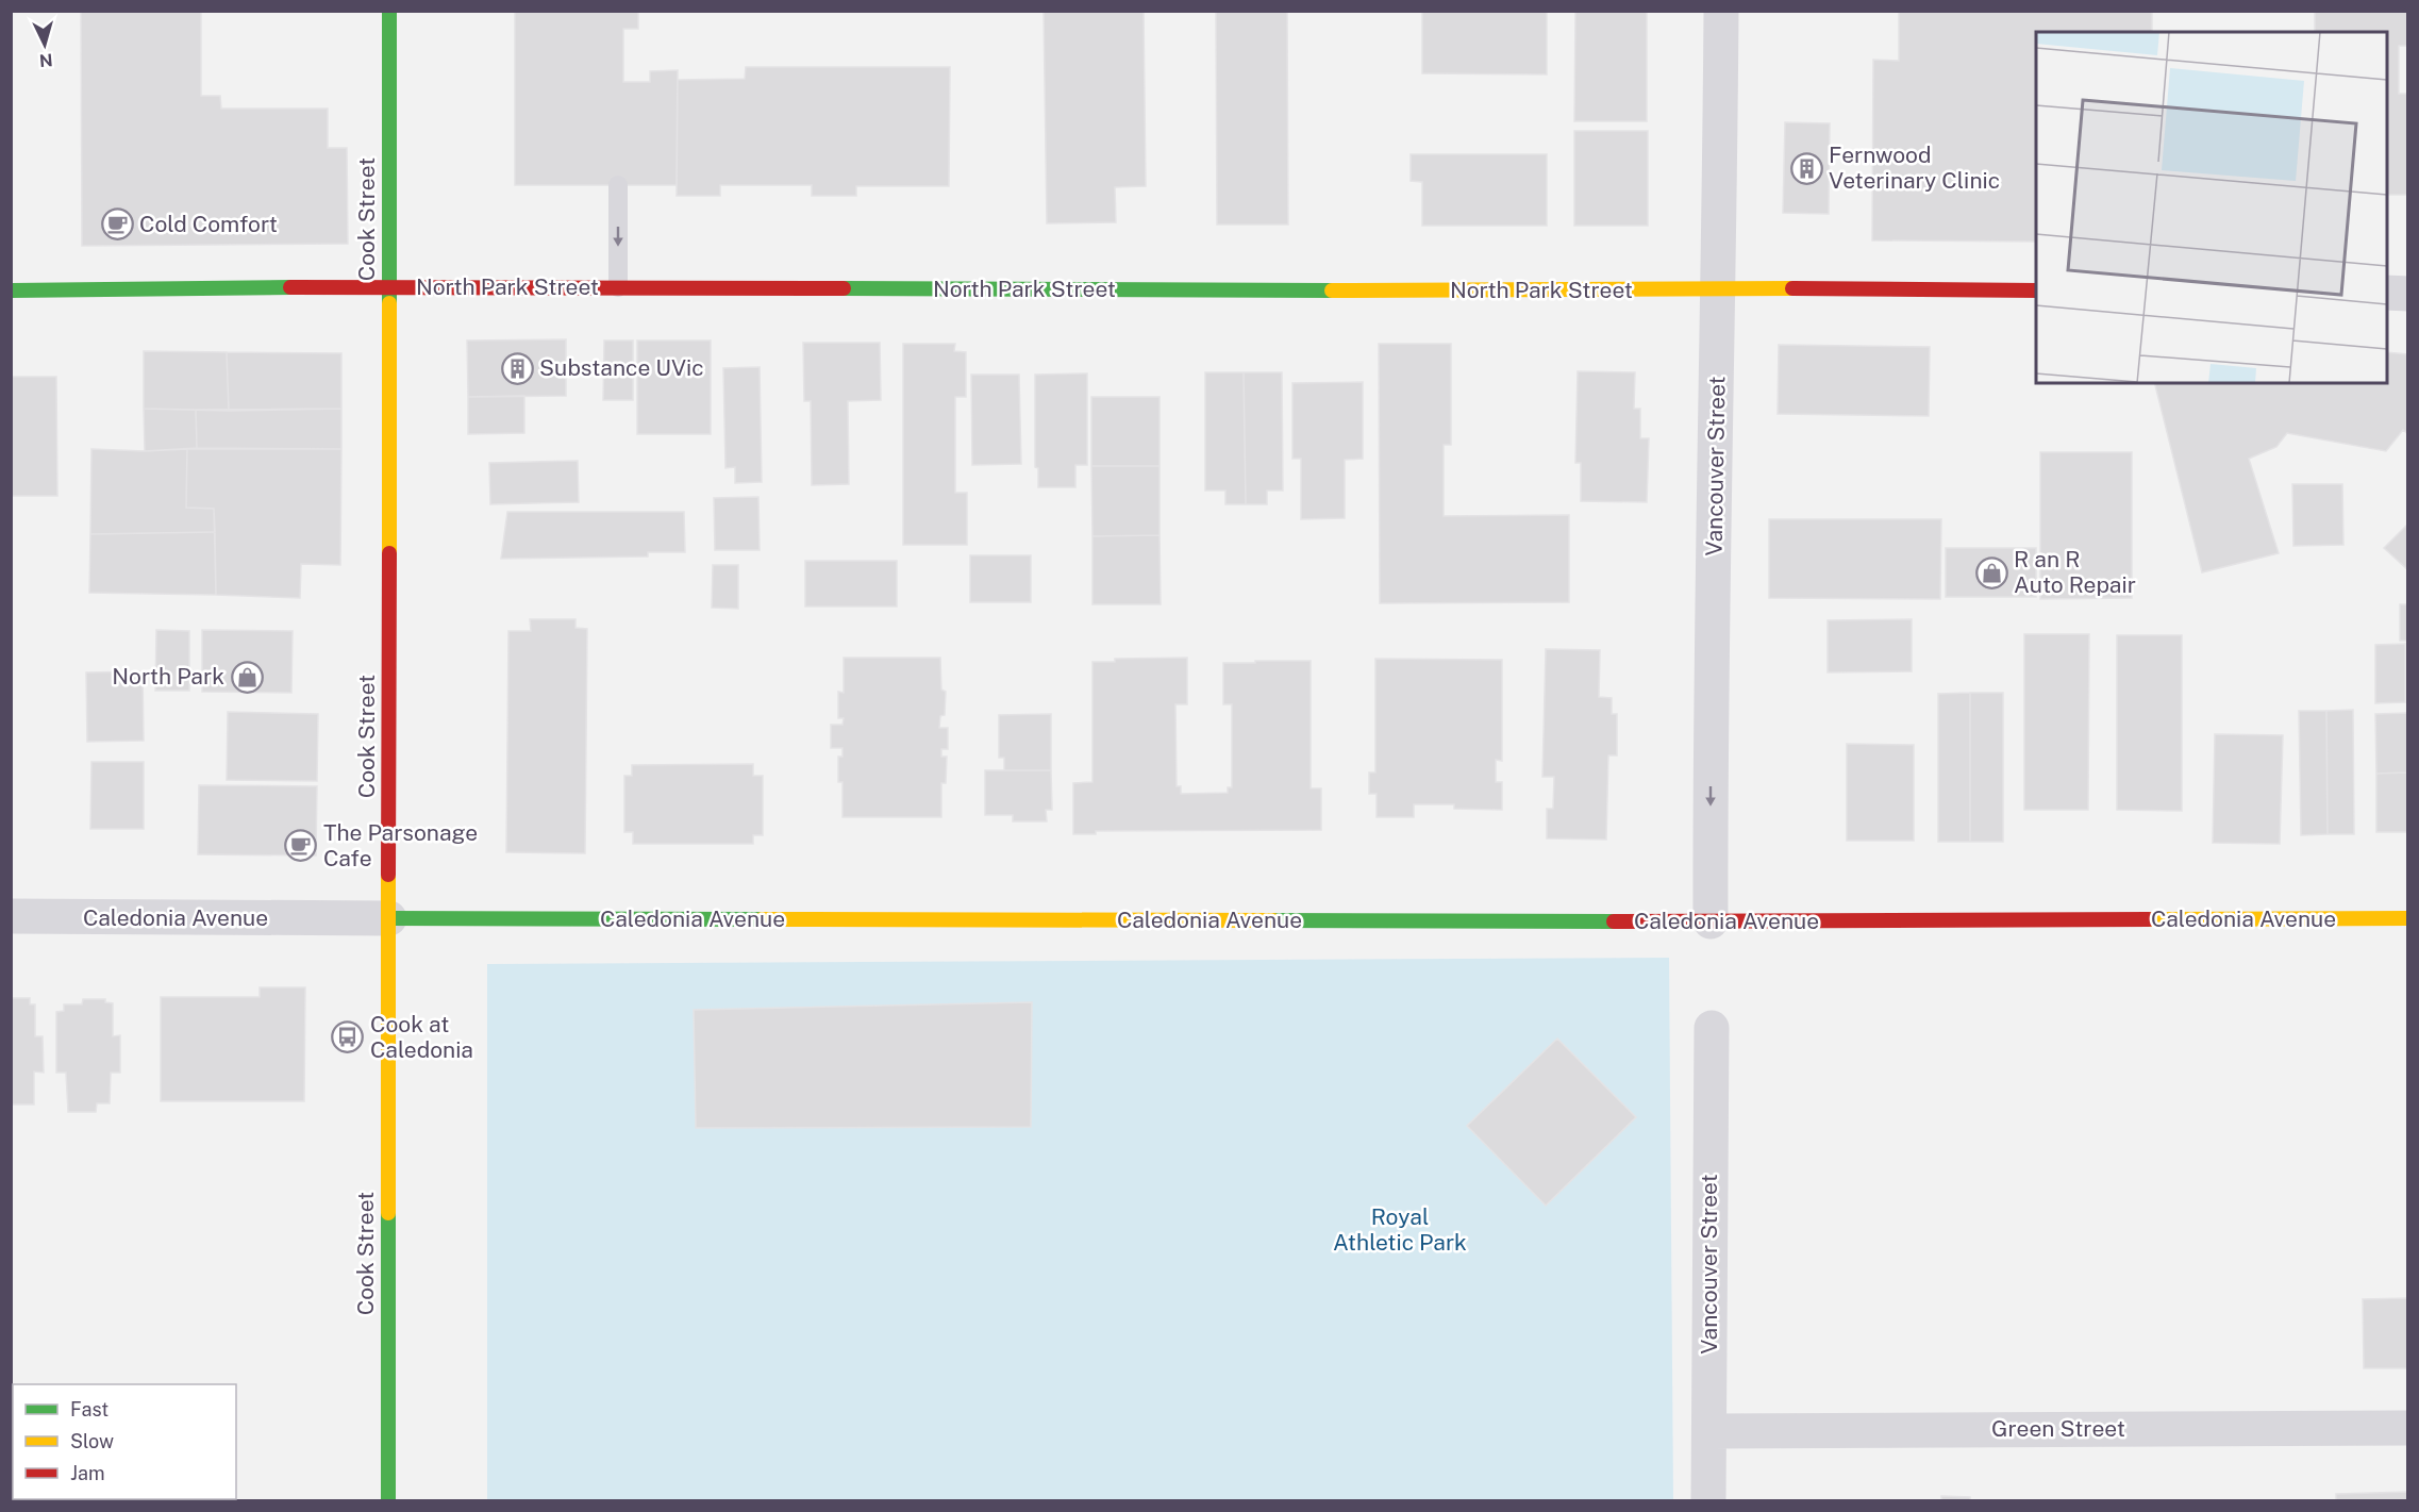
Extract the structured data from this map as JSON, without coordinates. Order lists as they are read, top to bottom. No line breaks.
{"streets":{"street":["Cook Street","North Park Street","Vancouver Street","Caledonia Avenue","Green Street"]},"crossings":[["Cook Street","North Park Street"],["Cook Street","Caledonia Avenue"],["North Park Street","Vancouver Street"],["Vancouver Street","Caledonia Avenue"],["Vancouver Street","Green Street"]],"one_way":["Vancouver Street"],"parks":["Royal Athletic Park"],"places":{"building":["Fernwood Veterinary Clinic","Substance UVic"],"cafe":["Cold Comfort","The Parsonage Cafe"],"shop":["R an R Auto Repair","North Park"],"bus stop":["Cook at Caledonia"]},"legend":["Fast","Slow","Jam"],"north":"bottom"}
